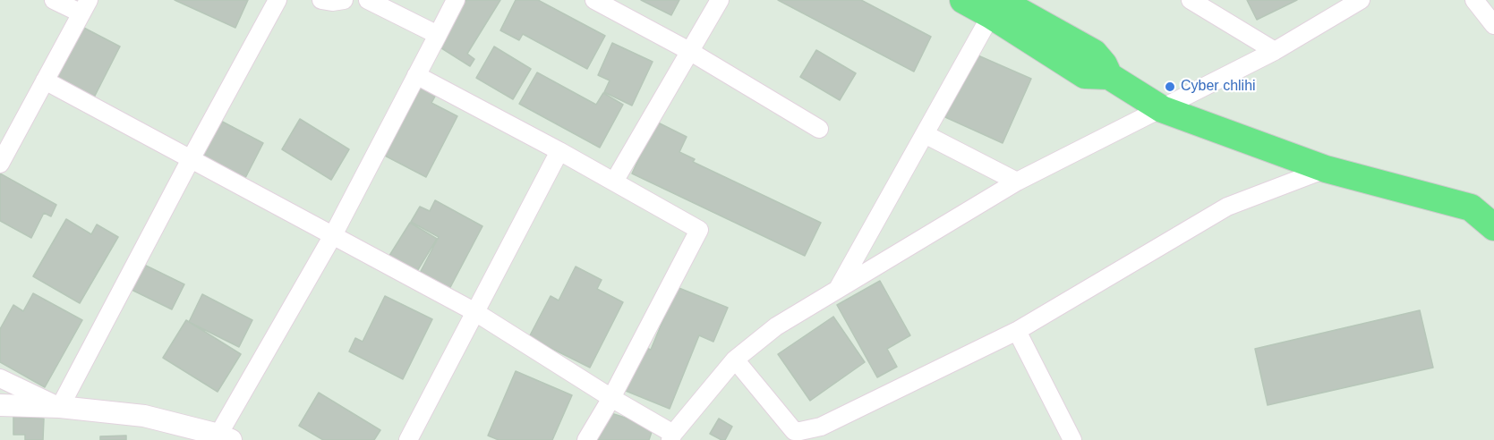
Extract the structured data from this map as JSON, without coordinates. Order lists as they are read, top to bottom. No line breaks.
{"places":["Cyber chlihi"]}
